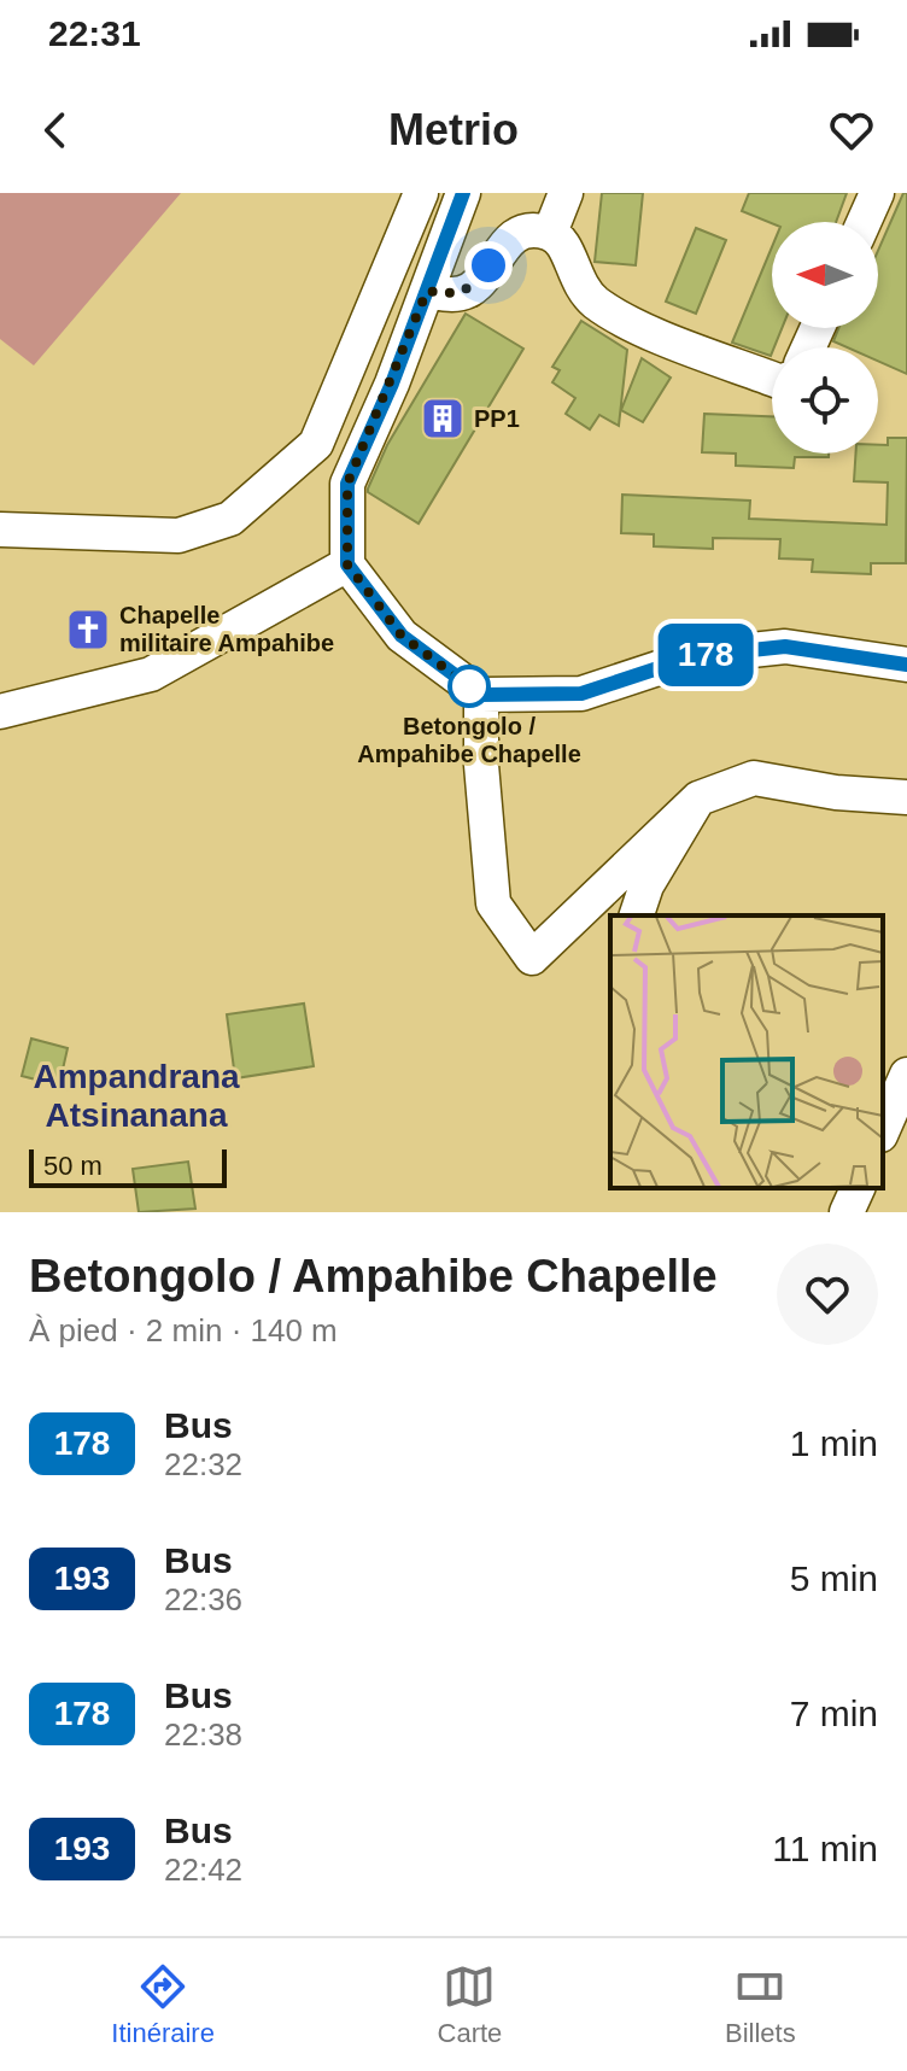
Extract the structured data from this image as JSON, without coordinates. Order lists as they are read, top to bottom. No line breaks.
{"districts":["Ampandrana Atsinanana"],"places":{"building":["PP1"],"church":["Chapelle militaire Ampahibe"],"other":["Betongolo / Ampahibe Chapelle"]},"lines":["bus line 178"],"scale_bar":"50 m","north":"left","page":{"status":"22:31","header":"Metrio","on_map":"178","scale":"50 m","heading":["Betongolo / Ampahibe Chapelle","À pied · 2 min · 140 m"],"list":[{"mark":"178","name":"Bus","note":"22:32","value":"1 min"},{"mark":"193","name":"Bus","note":"22:36","value":"5 min"},{"mark":"178","name":"Bus","note":"22:38","value":"7 min"},{"mark":"193","name":"Bus","note":"22:42","value":"11 min"}],"tabs":["Itinéraire","Carte","Billets"]}}
